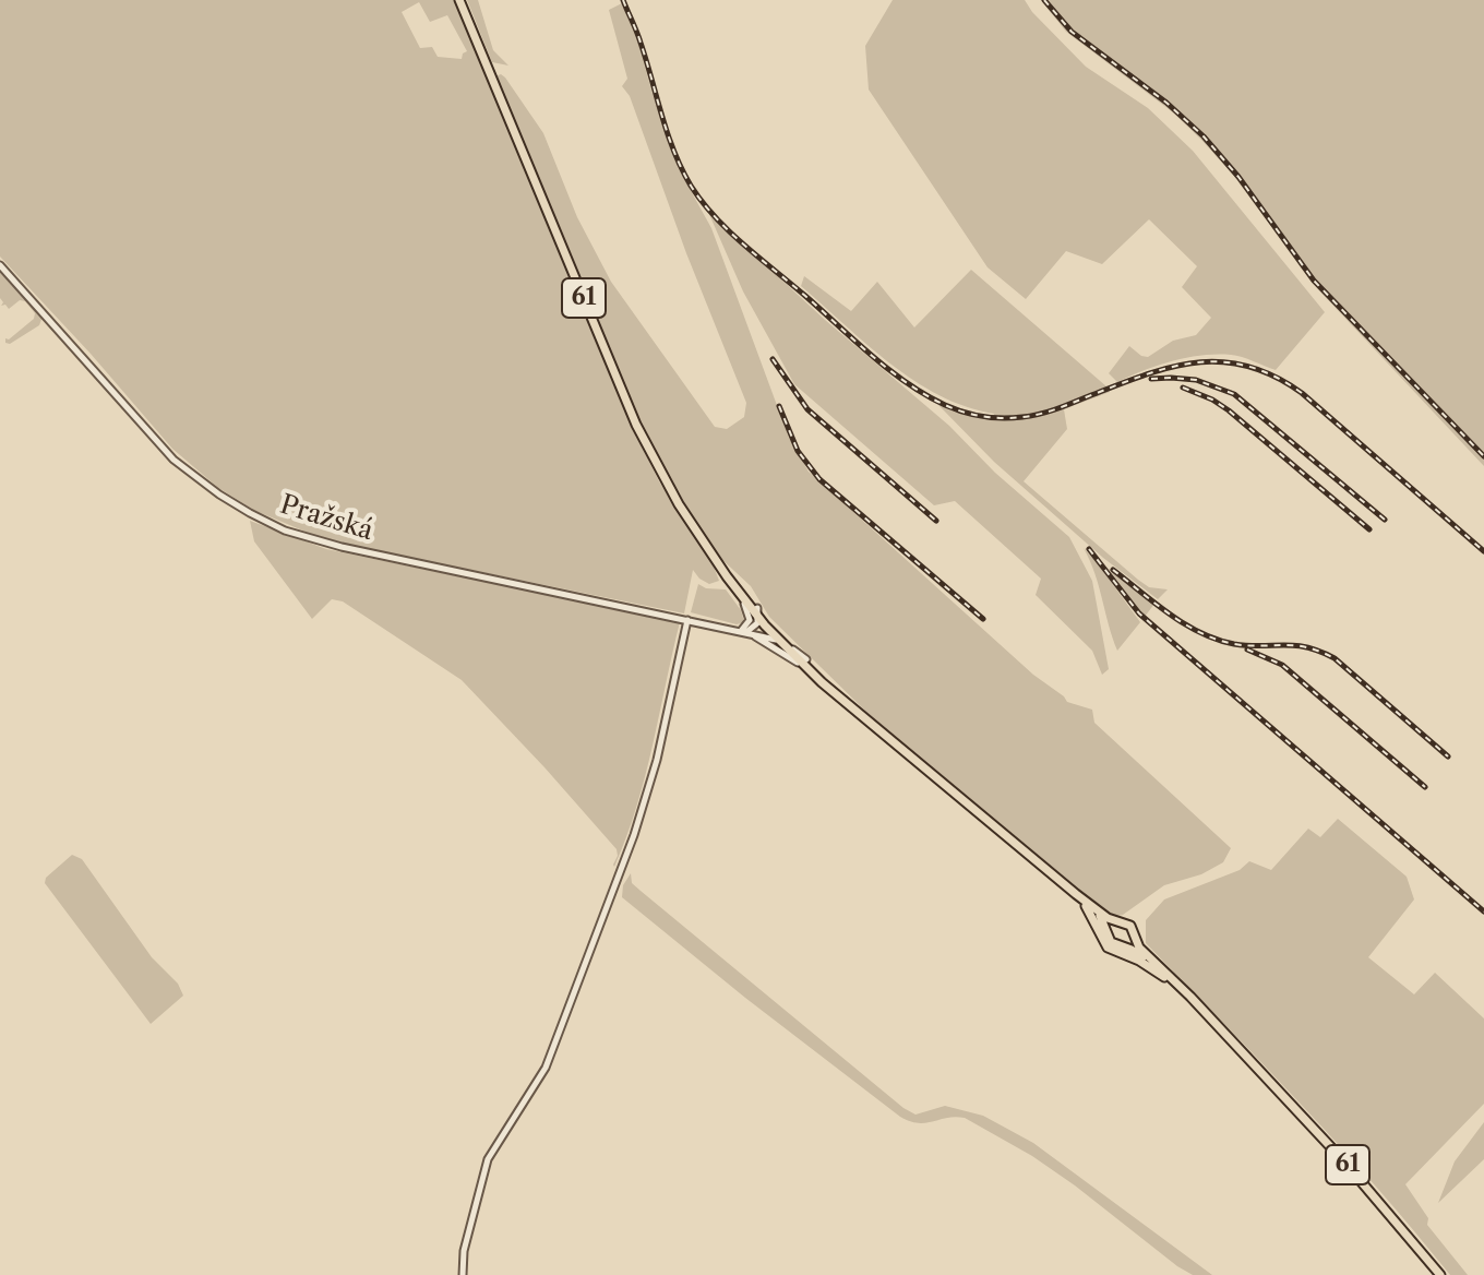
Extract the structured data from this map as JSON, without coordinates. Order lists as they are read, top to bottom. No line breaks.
{"streets":{"main road":["61"],"street":["Pražská"]}}
